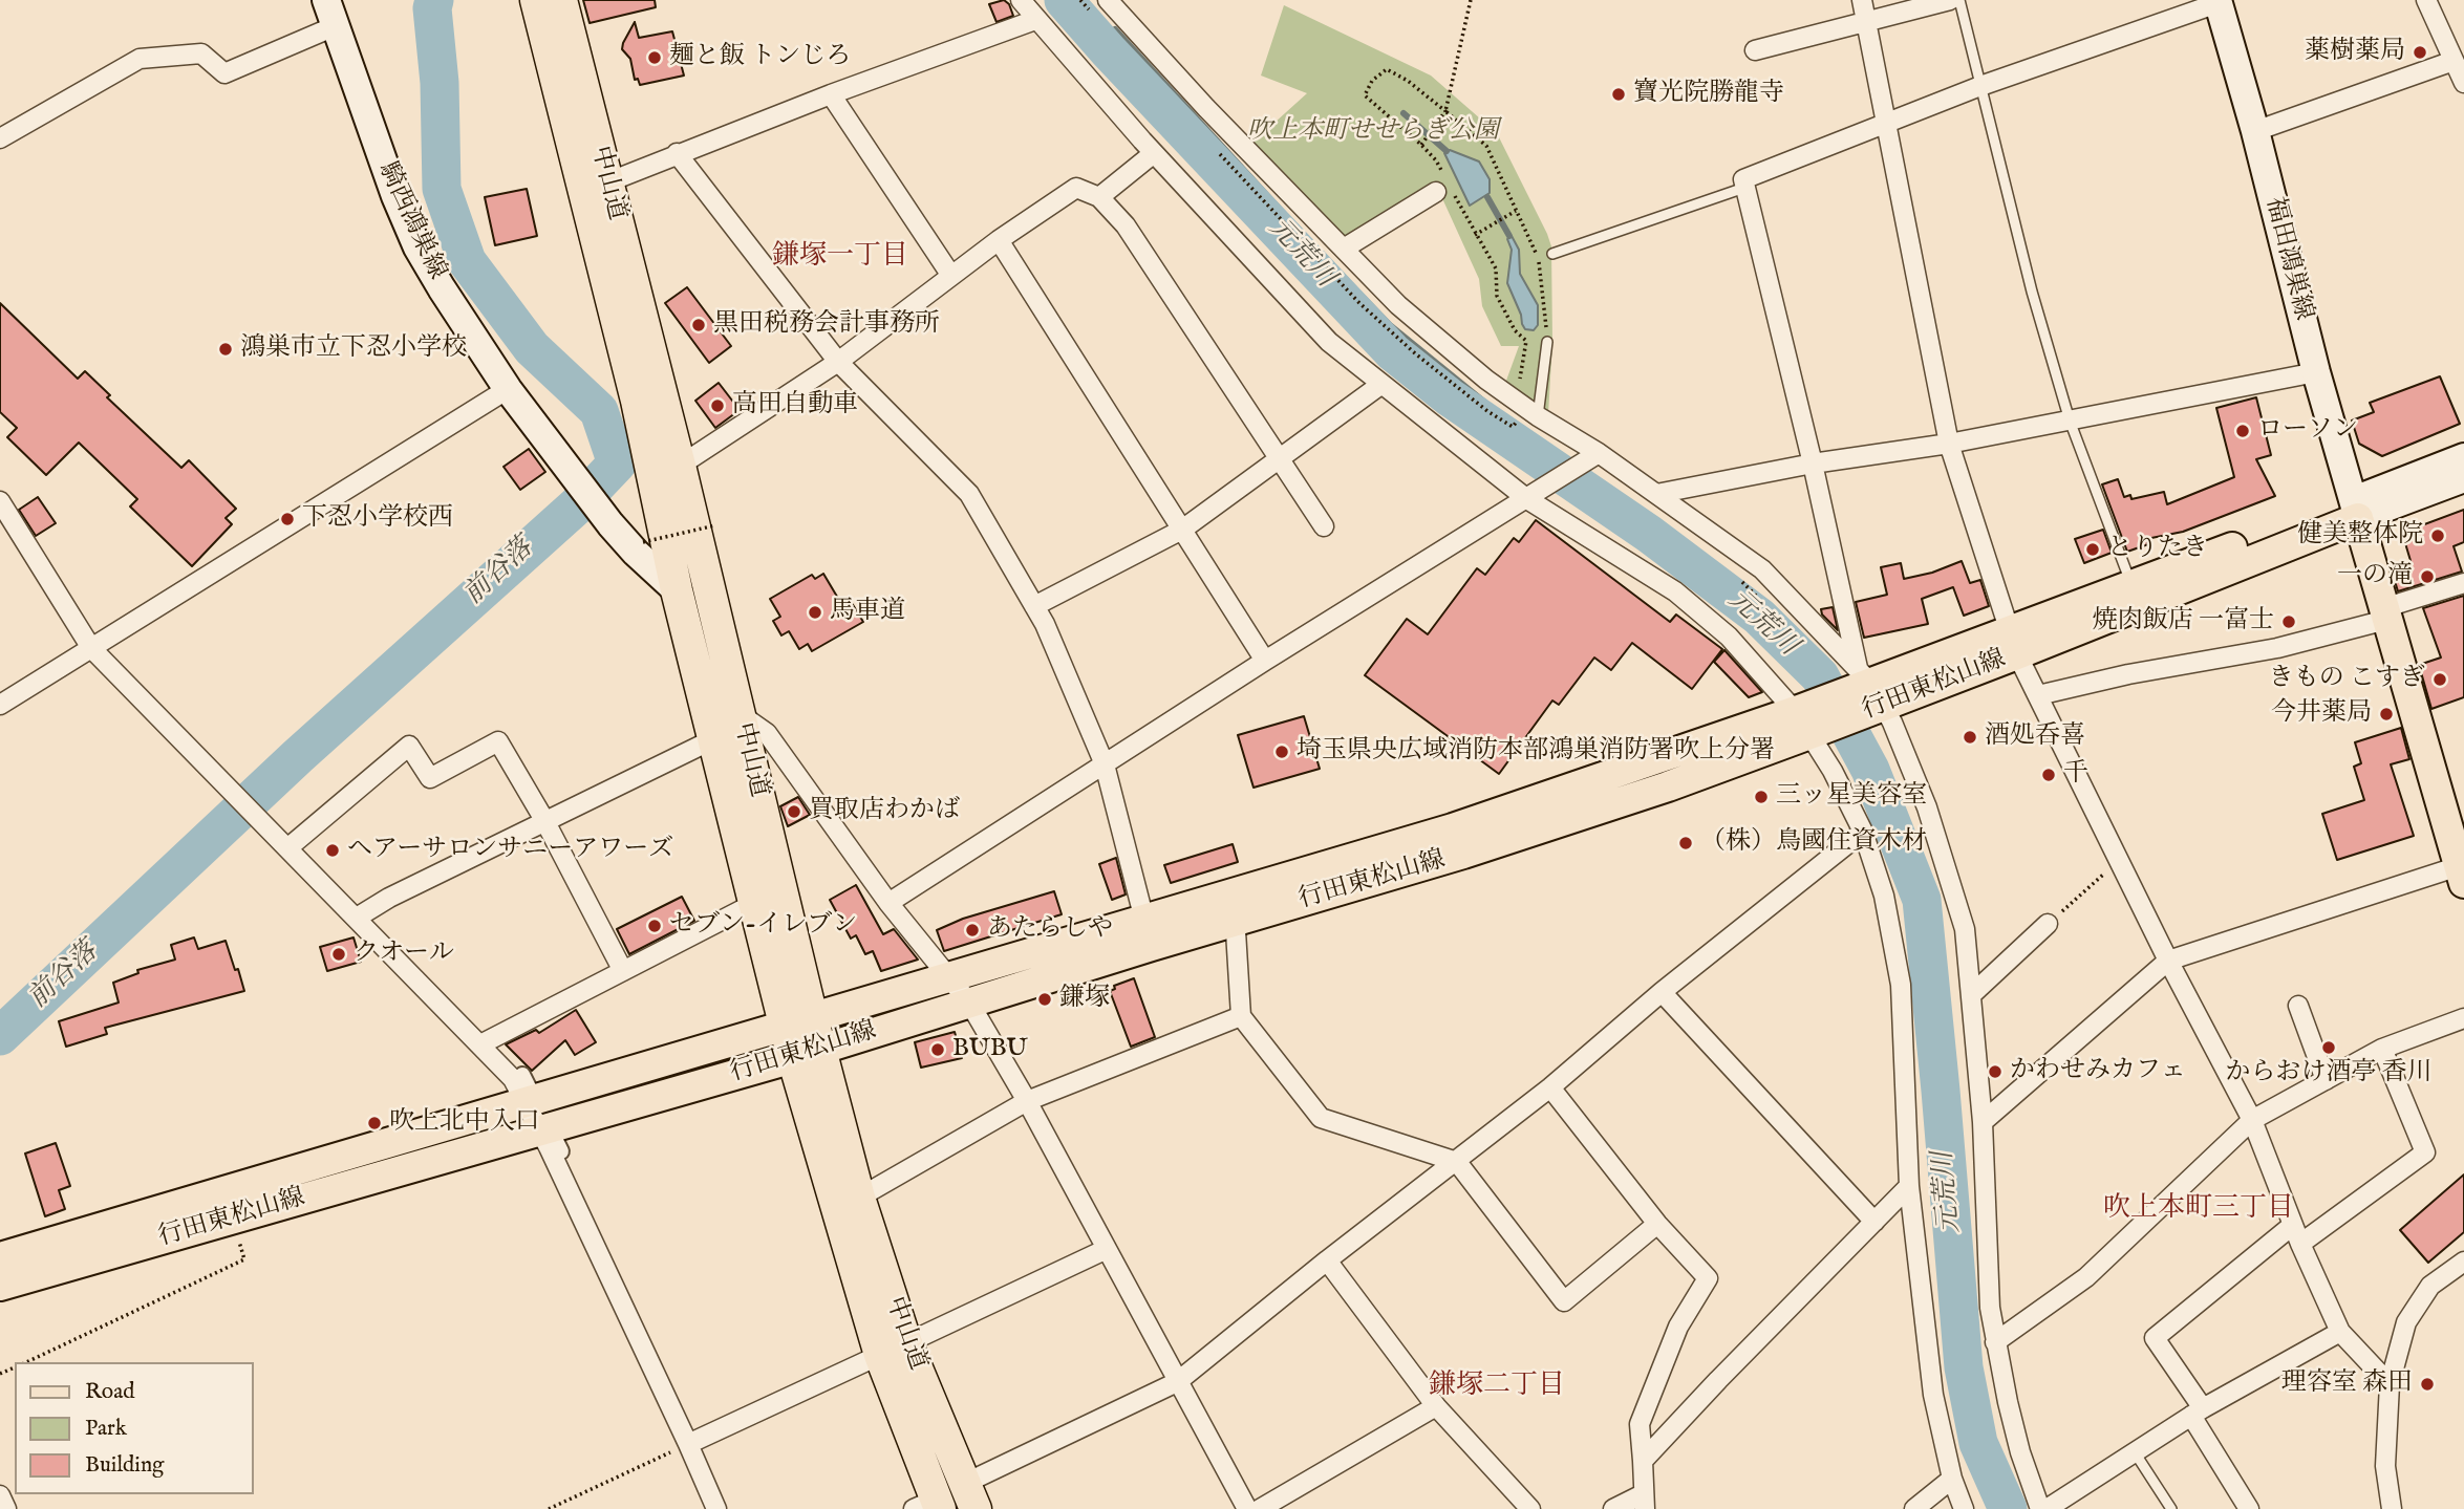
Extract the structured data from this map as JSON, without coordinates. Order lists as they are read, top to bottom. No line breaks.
{"streets":{"highway":["中山道"],"main road":["騎西鴻巣線","福田鴻巣線","行田東松山線"]},"crossings":[["中山道","騎西鴻巣線"],["中山道","行田東松山線"],["福田鴻巣線","行田東松山線"]],"districts":["鎌塚一丁目","吹上本町三丁目","鎌塚二丁目"],"water":["元荒川","前谷落"],"parks":["吹上本町せせらぎ公園"],"places":["薬樹薬局","麺と飯 トンじろ","寶光院勝龍寺","黒田税務会計事務所","鴻巣市立下忍小学校","高田自動車","ローソン","下忍小学校西","健美整体院","とりたき","一の滝","馬車道","焼肉飯店 一富士","きもの こすぎ","今井薬局","酒処呑喜","埼玉県央広域消防本部鴻巣消防署吹上分署","千","三ッ星美容室","買取店わかば","（株）鳥國住資木材","ヘアーサロンサニーアワーズ","セブン-イレブン","あたらしや","クオール","鎌塚","からおけ酒亭 香川","BUBU","かわせみカフェ","吹上北中入口","理容室 森田"],"legend":["Road","Park","Building"]}
